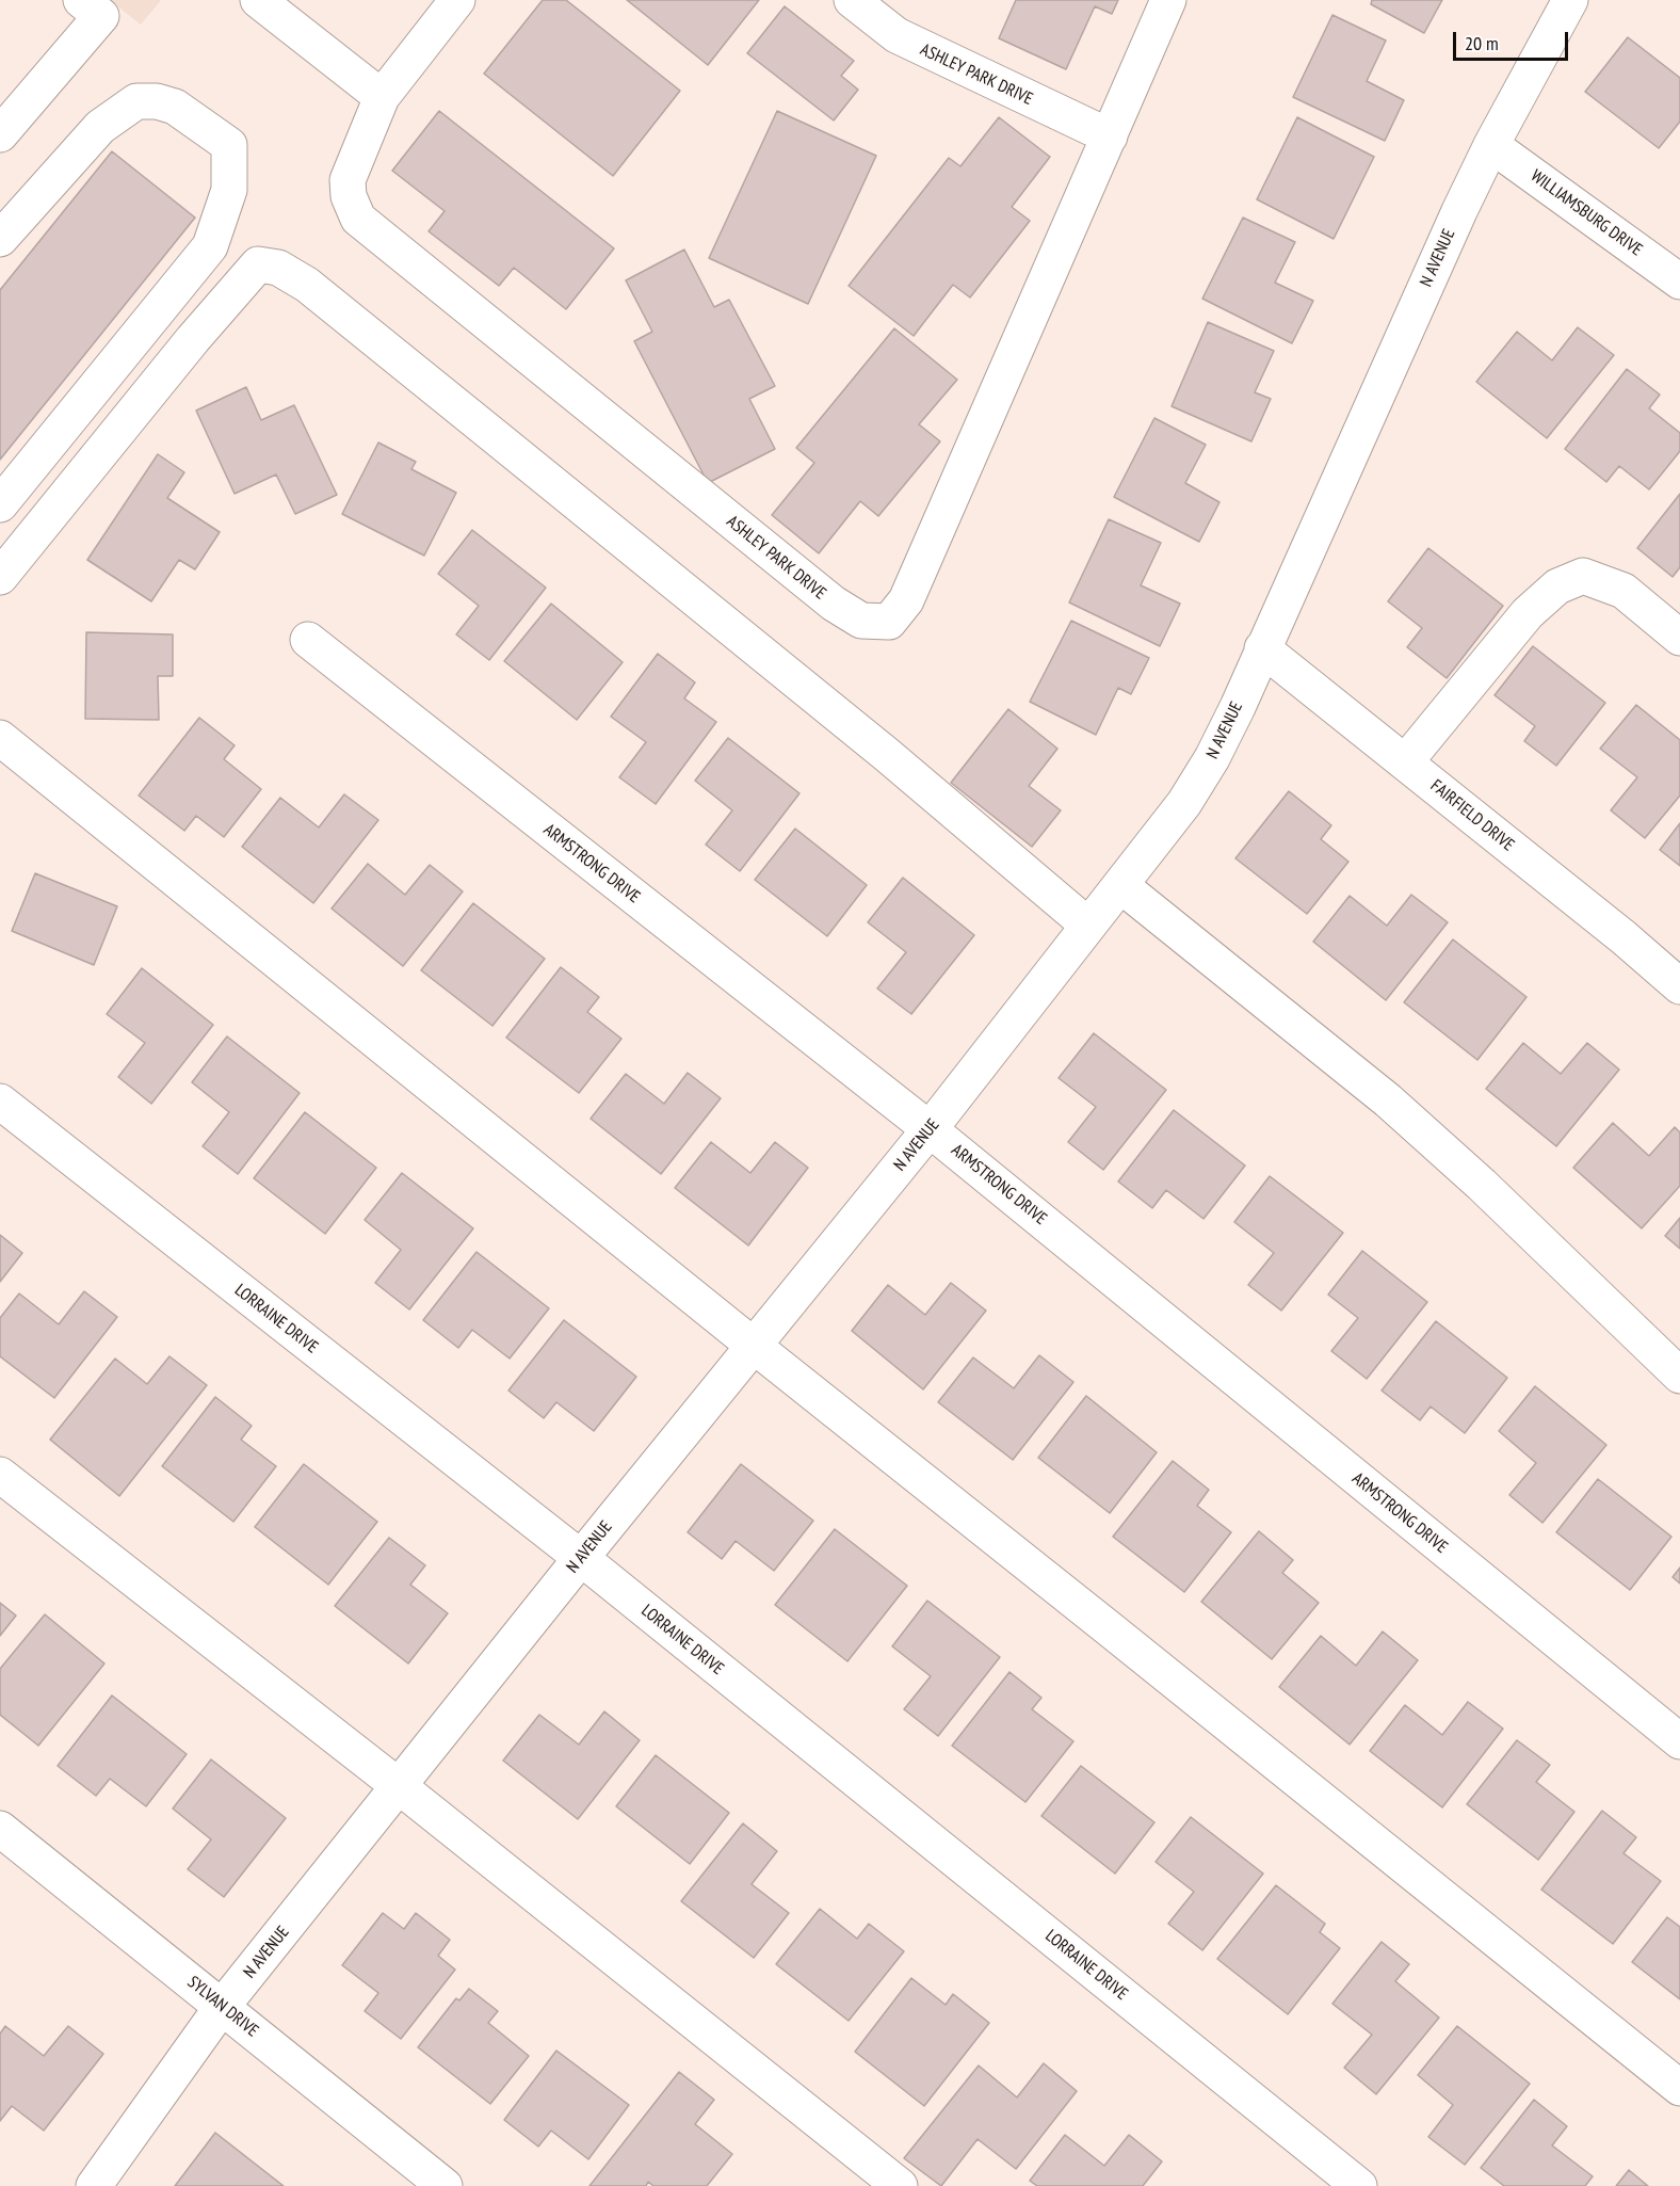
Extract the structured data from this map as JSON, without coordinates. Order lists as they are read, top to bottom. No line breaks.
{"streets":{"street":["ASHLEY PARK DRIVE","WILLIAMSBURG DRIVE","N AVENUE","FAIRFIELD DRIVE","ARMSTRONG DRIVE","LORRAINE DRIVE","SYLVAN DRIVE"]},"crossings":[["WILLIAMSBURG DRIVE","N AVENUE"],["N AVENUE","FAIRFIELD DRIVE"],["N AVENUE","ARMSTRONG DRIVE"],["N AVENUE","LORRAINE DRIVE"],["N AVENUE","SYLVAN DRIVE"]],"scale_bar":"20 m"}
